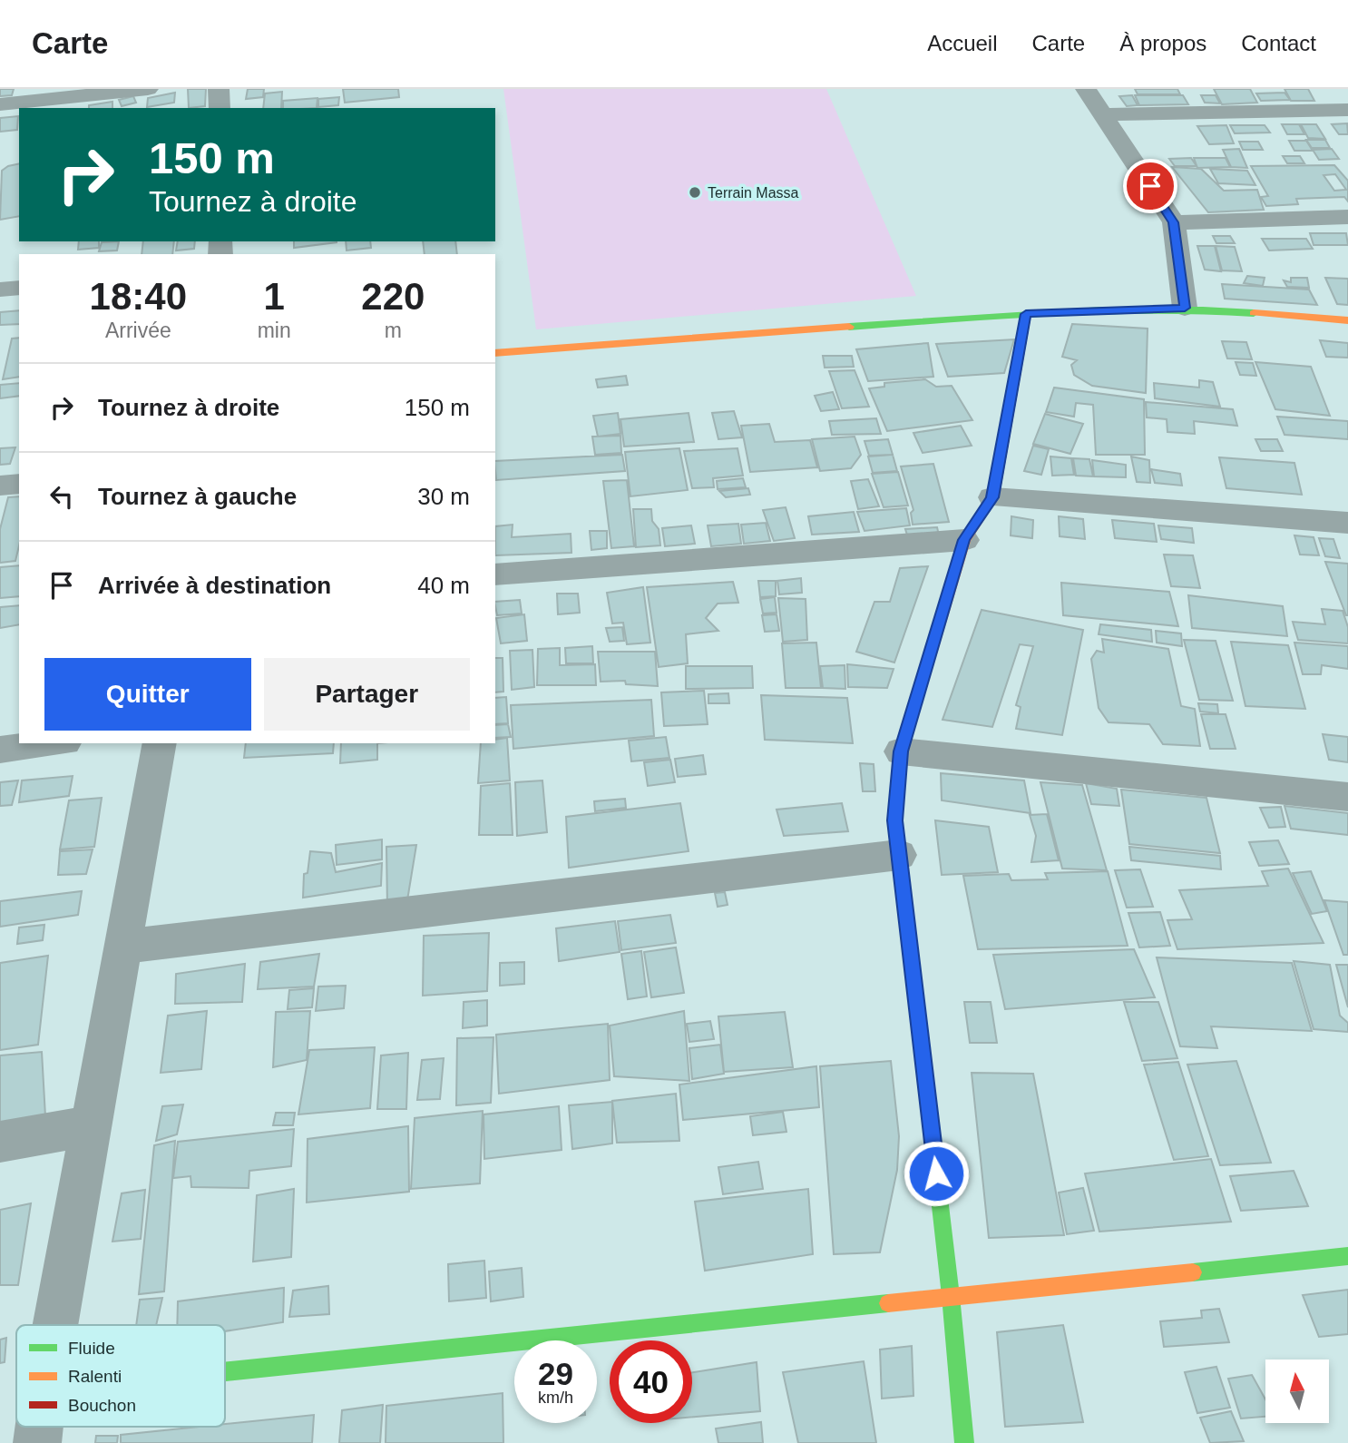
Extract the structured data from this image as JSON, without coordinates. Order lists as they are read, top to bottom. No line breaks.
{"places":["Terrain Massa"],"legend":["Fluide","Ralenti","Bouchon"],"north":"top","page":{"header":"Carte","nav":["Accueil","Carte","À propos","Contact"],"turn":["150 m","Tournez à droite"],"eta":["18:40","Arrivée","1","min","220","m"],"list":[{"name":"Tournez à droite","value":"150 m"},{"name":"Tournez à gauche","value":"30 m"},{"name":"Arrivée à destination","value":"40 m"}],"buttons":["Quitter","Partager"],"speed":"29 km/h","limit":"40"}}
